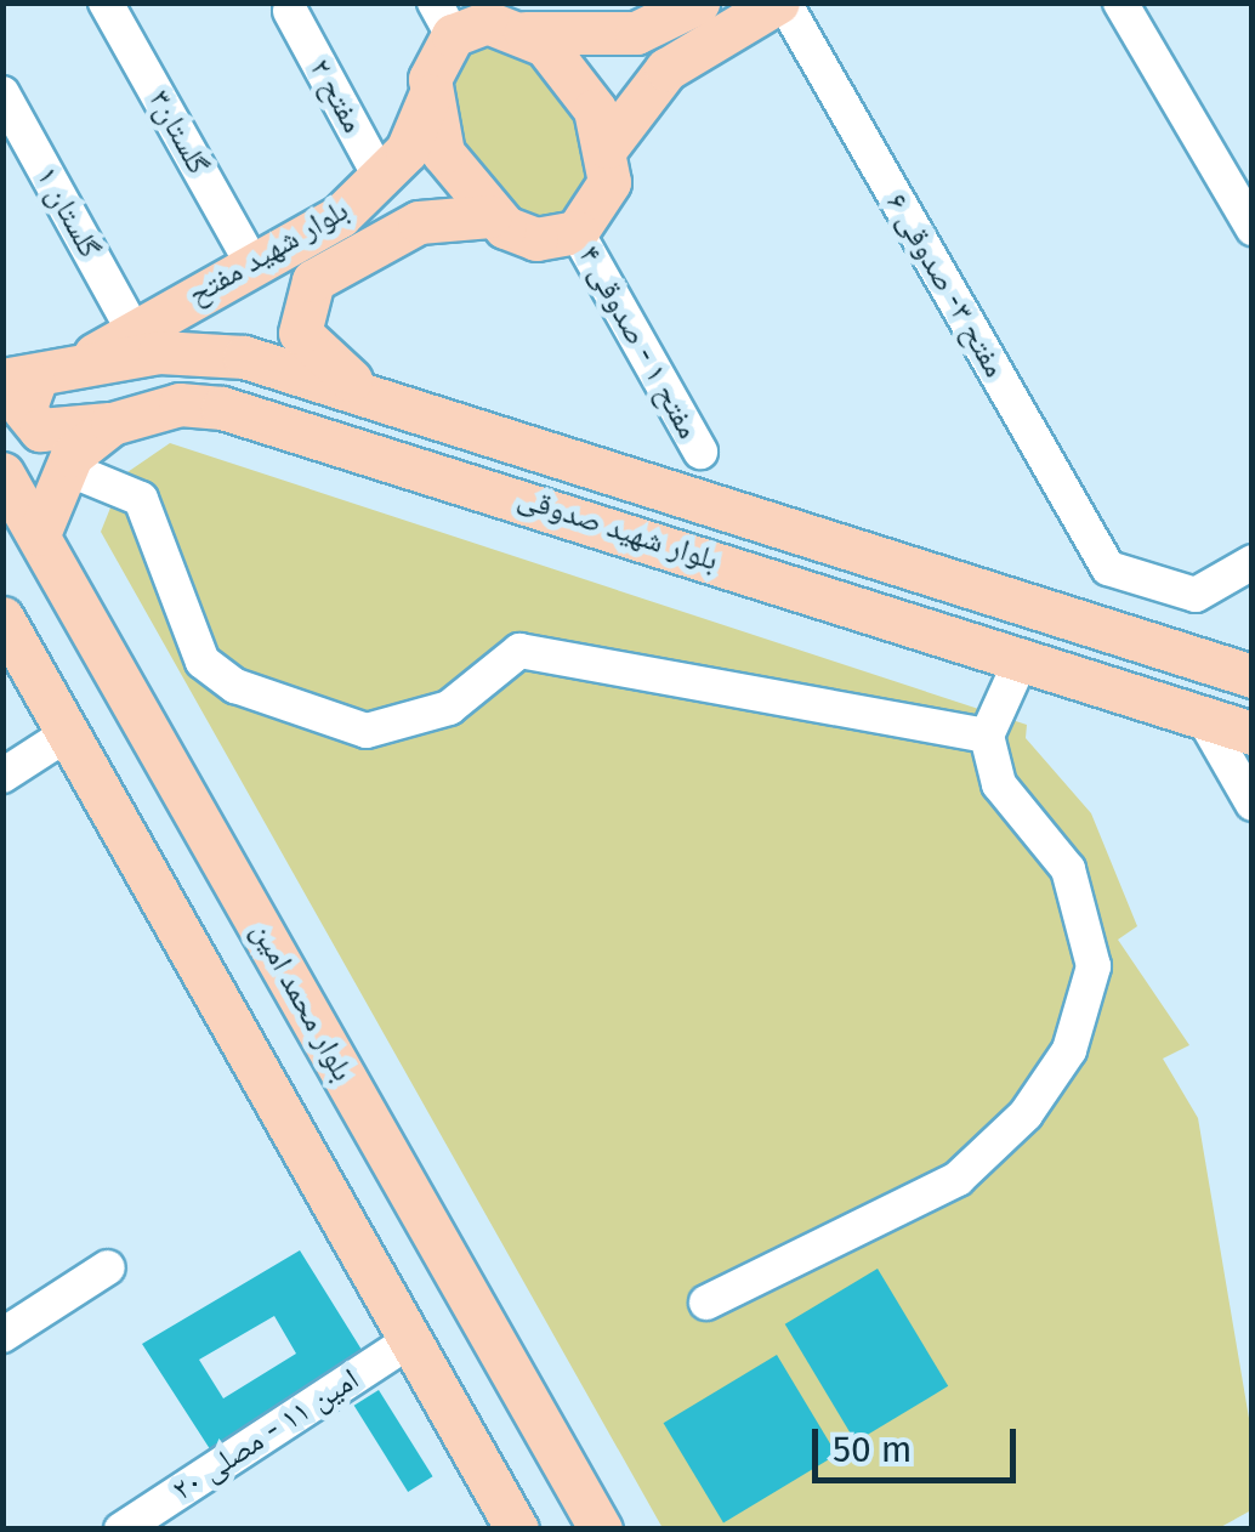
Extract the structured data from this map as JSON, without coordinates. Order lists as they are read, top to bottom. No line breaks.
{"streets":{"main road":["بلوار شهید مفتح","بلوار شهید صدوقی","بلوار محمد امین"],"street":["مفتح ۲","گلستان۳","گلستان ۱","مفتح ۳- صدوقی ۶","مفتح ۱ - صدوقی ۴","امین ۱۱ - مصلی ۲۰"]},"crossings":[["مفتح ۲","بلوار شهید مفتح"],["گلستان۳","بلوار شهید مفتح"],["گلستان ۱","بلوار شهید مفتح"],["بلوار شهید مفتح","مفتح ۱ - صدوقی ۴"],["بلوار شهید مفتح","بلوار شهید صدوقی"]],"scale_bar":"50 m"}
